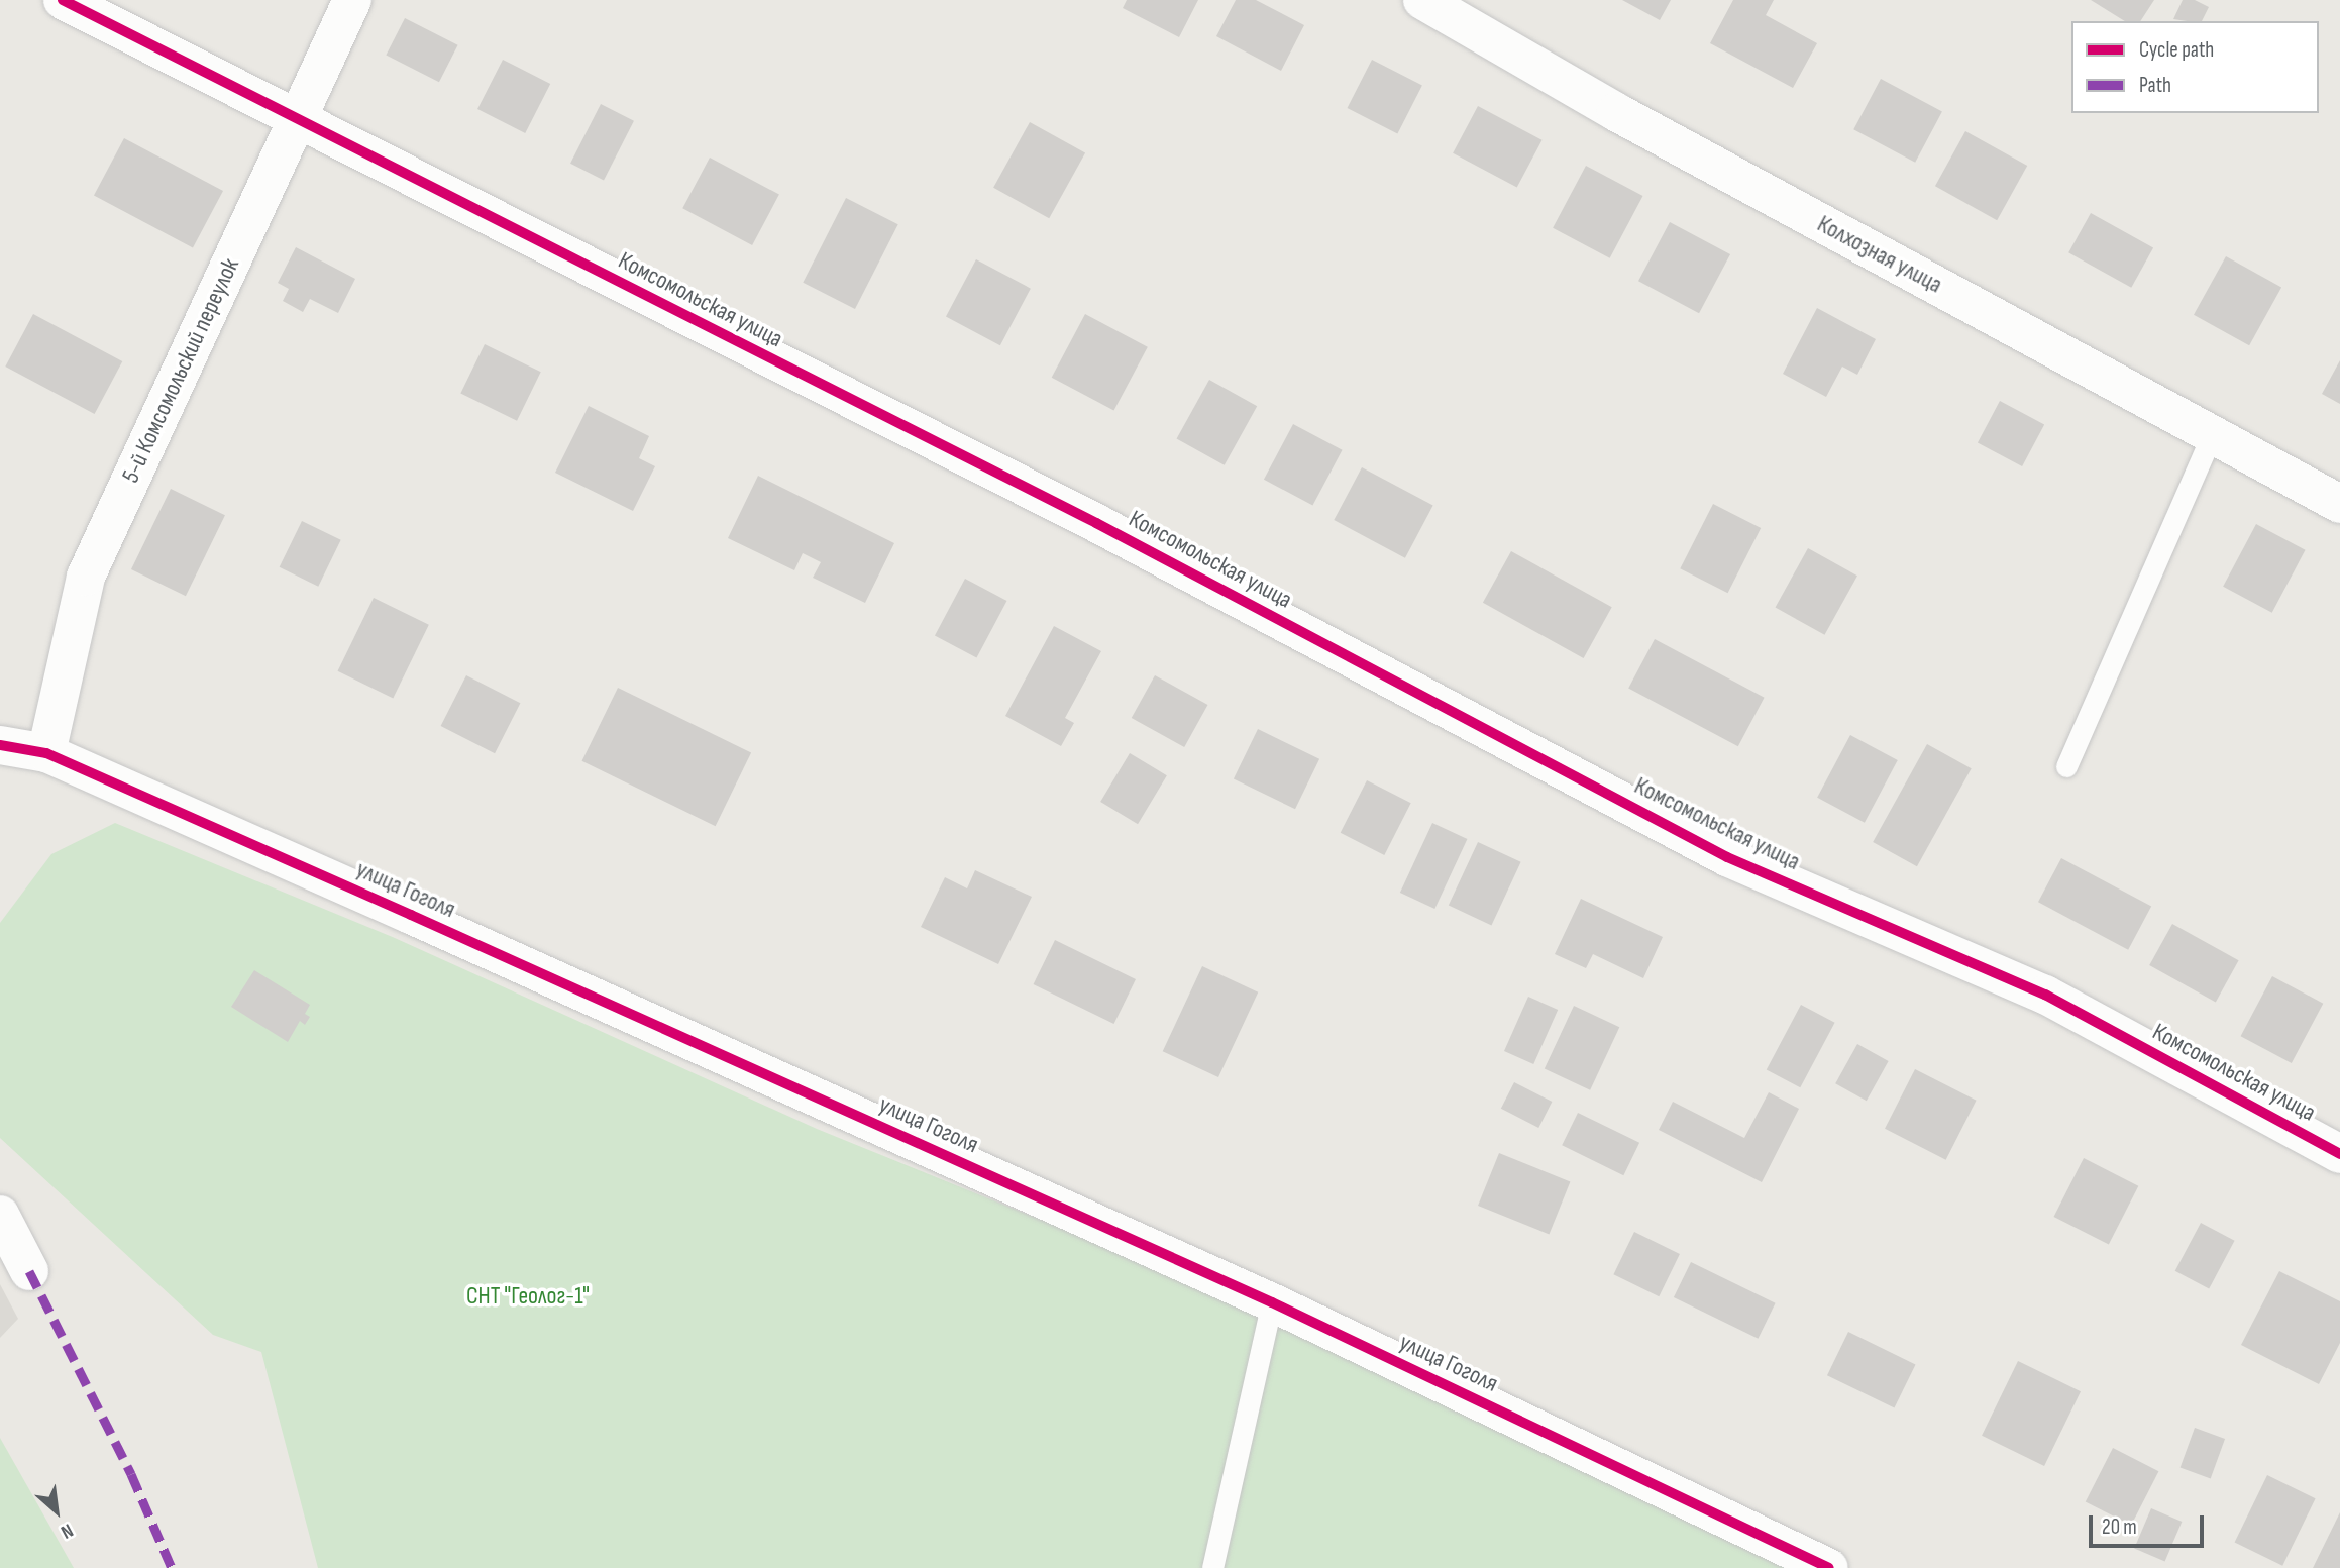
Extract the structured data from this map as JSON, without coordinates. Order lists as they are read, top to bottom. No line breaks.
{"streets":{"street":["Колхозная улица","Комсомольская улица","5-й Комсомольский переулок","улица Гоголя"]},"crossings":[["Комсомольская улица","5-й Комсомольский переулок"],["5-й Комсомольский переулок","улица Гоголя"]],"parks":["СНТ \"Геолог-1\""],"legend":["Cycle path","Path"],"scale_bar":"20 m","north":"bottom right"}
